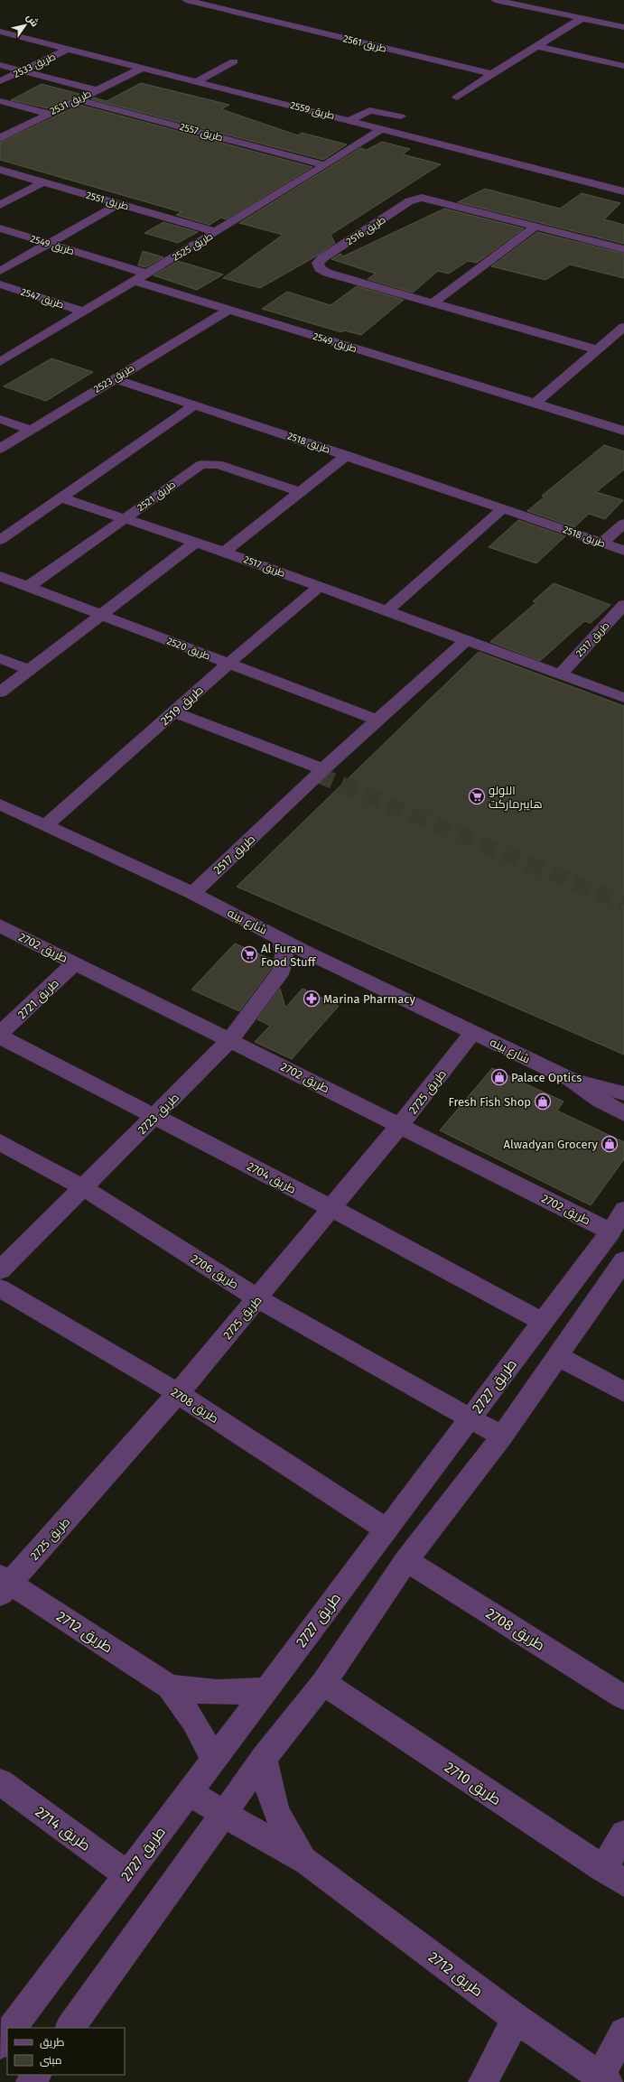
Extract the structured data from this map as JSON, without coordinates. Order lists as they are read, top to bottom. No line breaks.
{"streets":{"street":["طريق 2561","طريق 2533","طريق 2531","طريق 2559","طريق 2557","طريق 2551","طريق 2516","طريق 2549","طريق 2525","طريق 2547","طريق 2523","طريق 2518","طريق 2521","طريق 2517","طريق 2520","طريق 2519","شارع بينه","طريق 2702","طريق 2721","طريق 2725","طريق 2723","طريق 2704","طريق 2706","طريق 2727","طريق 2708","طريق 2712","طريق 2710","طريق 2714"]},"crossings":[["طريق 2533","طريق 2559"],["طريق 2531","طريق 2559"],["طريق 2531","طريق 2557"],["طريق 2559","طريق 2525"],["طريق 2557","طريق 2525"],["طريق 2551","طريق 2525"],["طريق 2549","طريق 2525"],["طريق 2549","طريق 2523"],["طريق 2525","طريق 2547"],["طريق 2523","طريق 2518"],["طريق 2521","طريق 2517"],["طريق 2521","طريق 2520"],["طريق 2517","طريق 2520"],["طريق 2517","طريق 2519"],["طريق 2517","شارع بينه"],["طريق 2520","طريق 2519"],["طريق 2519","شارع بينه"],["شارع بينه","طريق 2725"],["شارع بينه","طريق 2723"],["طريق 2702","طريق 2721"],["طريق 2702","طريق 2725"],["طريق 2702","طريق 2723"],["طريق 2702","طريق 2727"],["طريق 2721","طريق 2704"],["طريق 2725","طريق 2704"],["طريق 2725","طريق 2706"],["طريق 2725","طريق 2708"],["طريق 2725","طريق 2712"],["طريق 2723","طريق 2704"],["طريق 2723","طريق 2706"],["طريق 2704","طريق 2727"],["طريق 2706","طريق 2727"],["طريق 2727","طريق 2708"],["طريق 2727","طريق 2712"],["طريق 2727","طريق 2714"]],"places":{"supermarket":["اللولو هايبرماركت","Al Furan Food Stuff"],"pharmacy":["Marina Pharmacy"],"shop":["Palace Optics","Fresh Fish Shop","Alwadyan Grocery"]},"legend":["طريق","مبنى"],"north":"top right"}
